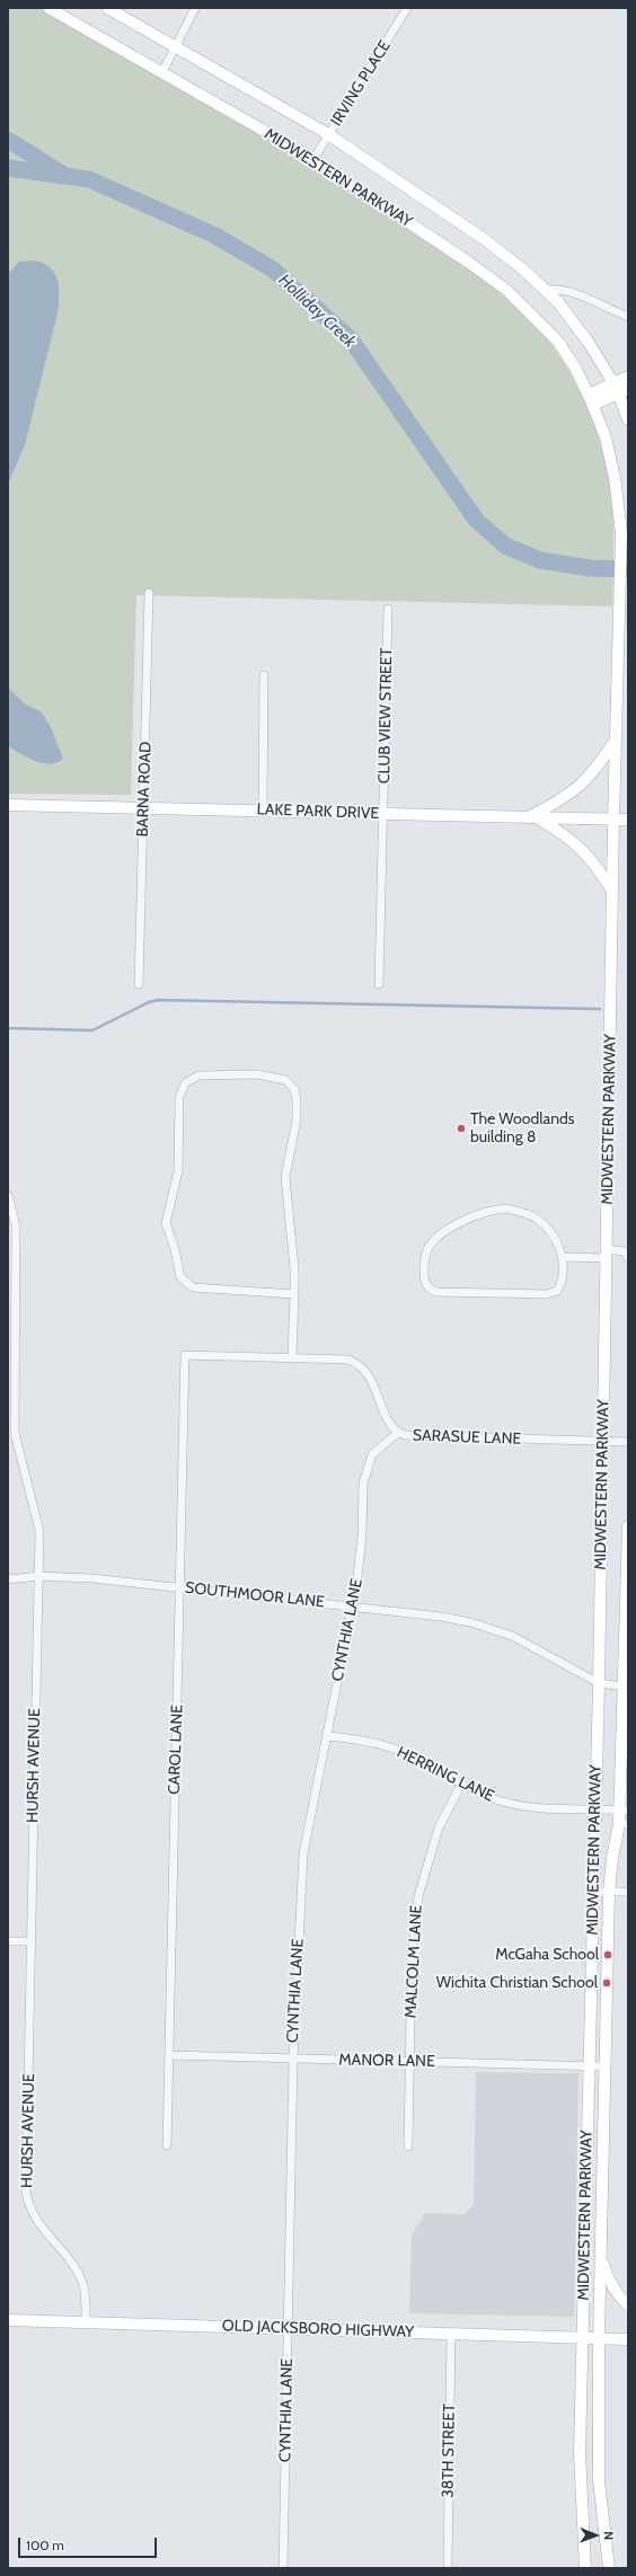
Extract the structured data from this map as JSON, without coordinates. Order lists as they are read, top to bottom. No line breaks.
{"streets":{"main road":["MIDWESTERN PARKWAY","LAKE PARK DRIVE","OLD JACKSBORO HIGHWAY"],"street":["IRVING PLACE","CLUB VIEW STREET","BARNA ROAD","SARASUE LANE","SOUTHMOOR LANE","CYNTHIA LANE","CAROL LANE","HURSH AVENUE","HERRING LANE","MALCOLM LANE","MANOR LANE","38TH STREET"]},"crossings":[["IRVING PLACE","MIDWESTERN PARKWAY"],["MIDWESTERN PARKWAY","LAKE PARK DRIVE"],["MIDWESTERN PARKWAY","SARASUE LANE"],["MIDWESTERN PARKWAY","SOUTHMOOR LANE"],["MIDWESTERN PARKWAY","HERRING LANE"],["MIDWESTERN PARKWAY","MANOR LANE"],["MIDWESTERN PARKWAY","OLD JACKSBORO HIGHWAY"],["CLUB VIEW STREET","LAKE PARK DRIVE"],["BARNA ROAD","LAKE PARK DRIVE"],["SARASUE LANE","CYNTHIA LANE"],["SARASUE LANE","CAROL LANE"],["SOUTHMOOR LANE","CYNTHIA LANE"],["SOUTHMOOR LANE","CAROL LANE"],["SOUTHMOOR LANE","HURSH AVENUE"],["CYNTHIA LANE","HERRING LANE"],["CYNTHIA LANE","MANOR LANE"],["CYNTHIA LANE","OLD JACKSBORO HIGHWAY"],["CAROL LANE","MANOR LANE"],["HURSH AVENUE","OLD JACKSBORO HIGHWAY"],["HERRING LANE","MALCOLM LANE"],["MALCOLM LANE","MANOR LANE"],["OLD JACKSBORO HIGHWAY","38TH STREET"]],"water":["Holliday Creek"],"places":["The Woodlands building 8","McGaha School","Wichita Christian School"],"scale_bar":"100 m","north":"right"}
